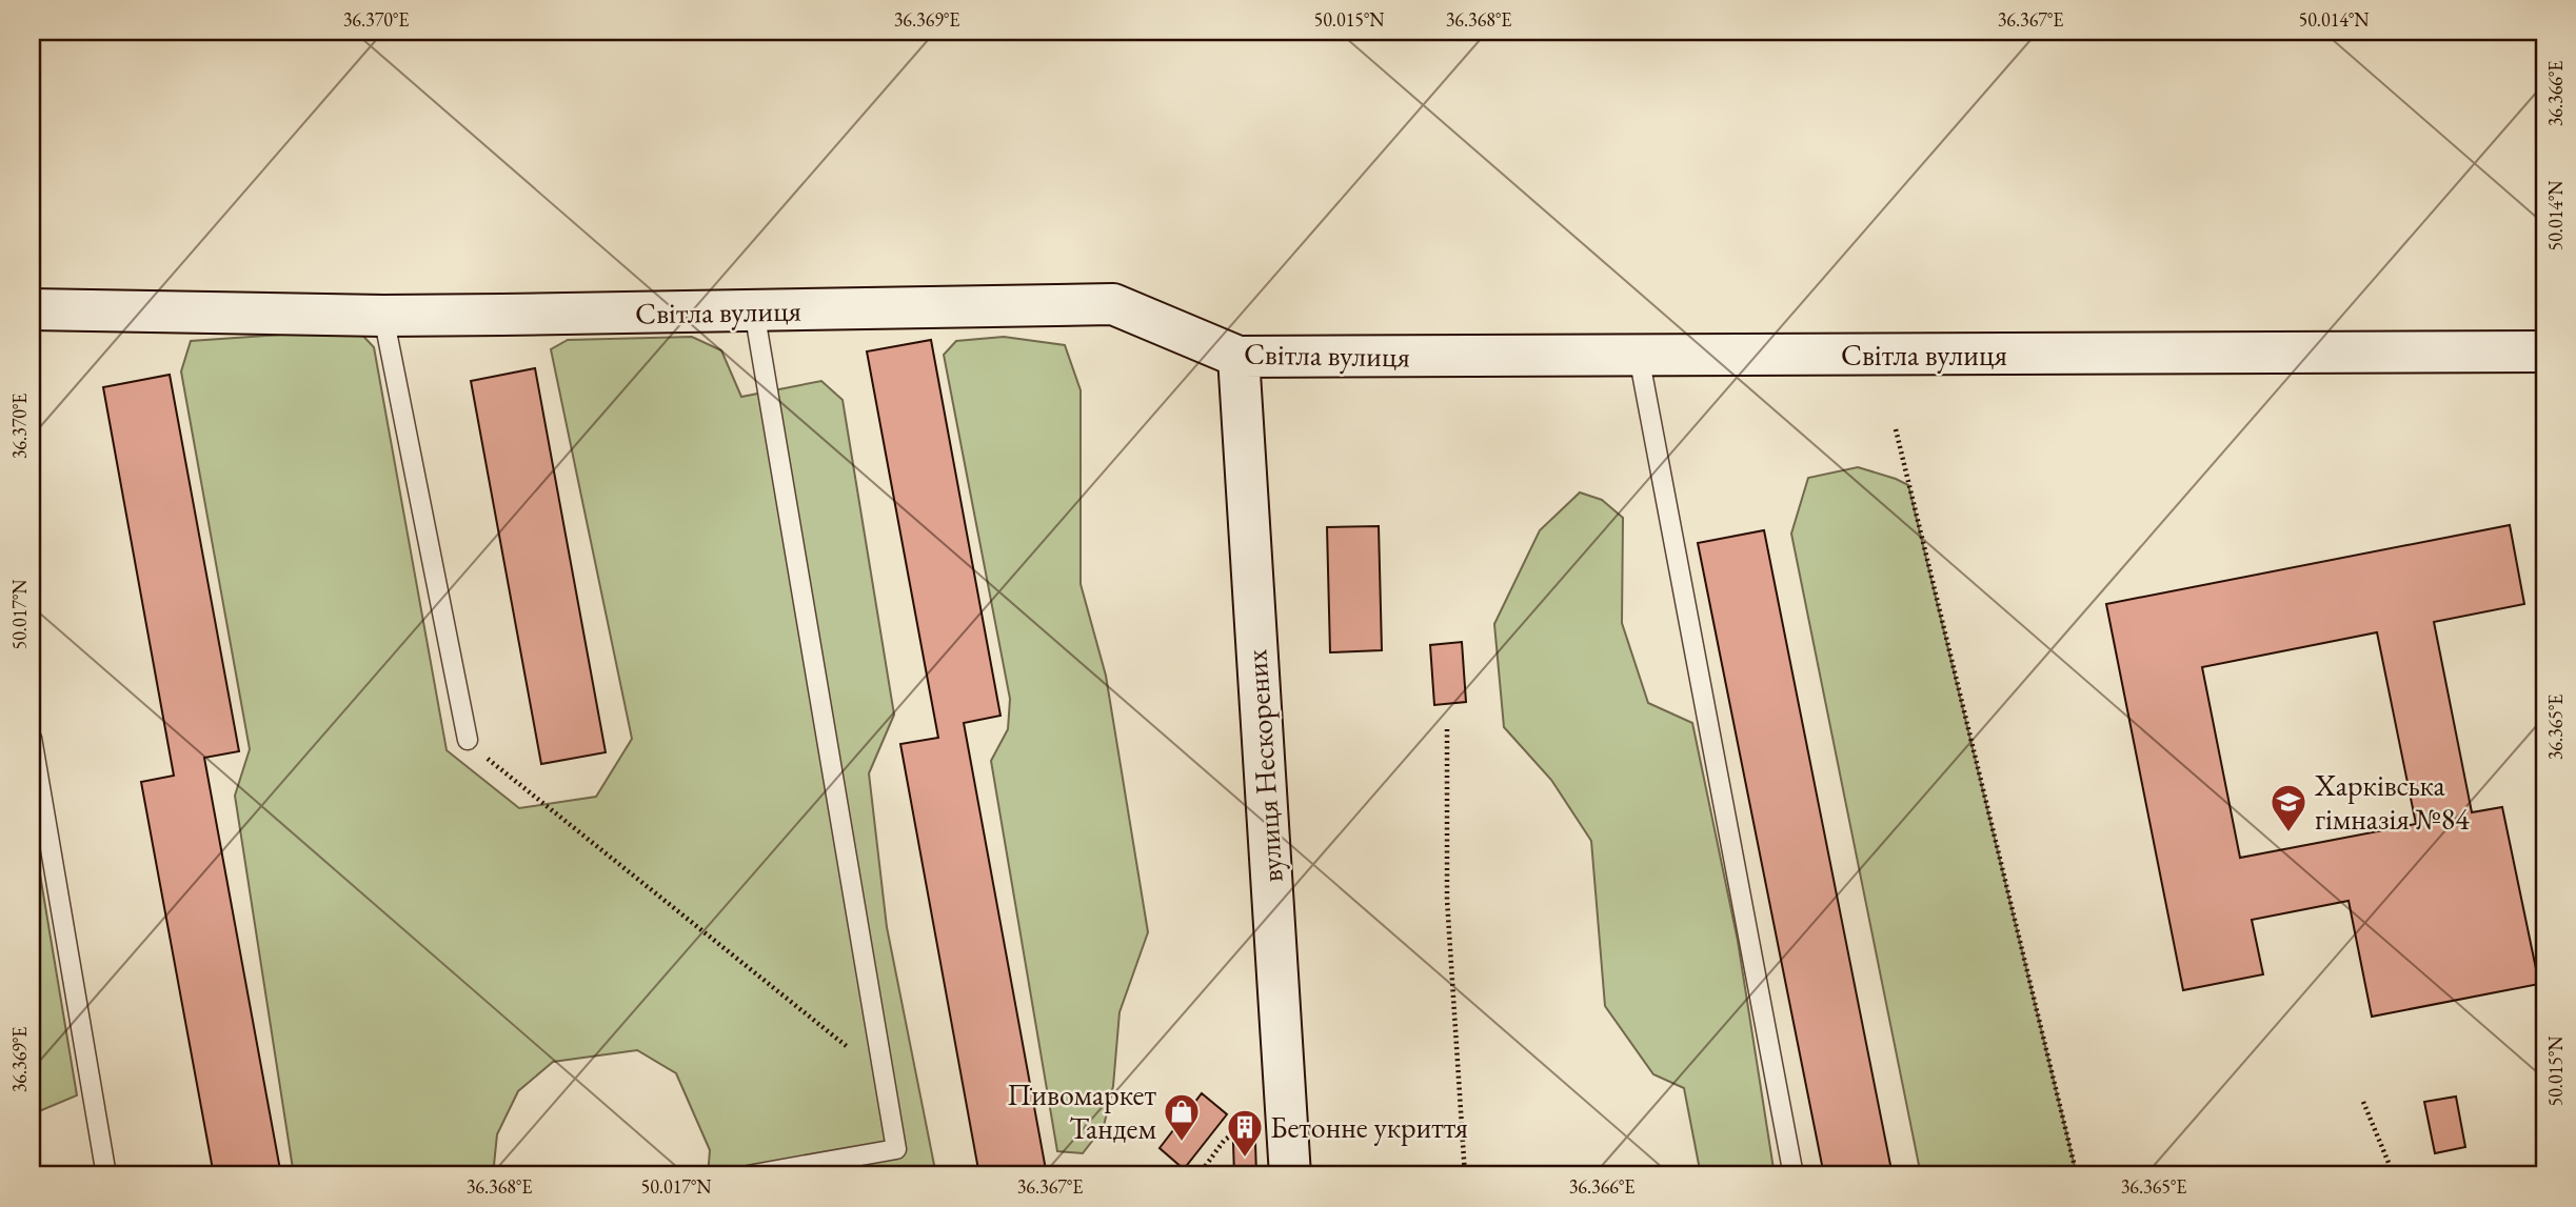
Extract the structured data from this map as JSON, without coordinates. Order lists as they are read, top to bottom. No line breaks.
{"streets":{"street":["Світла вулиця","вулиця Нескорених"]},"crossings":[["Світла вулиця","вулиця Нескорених"]],"places":{"school or university":["Харківська гімназія №84"],"shop":["Пивомаркет Тандем"],"building":["Бетонне укриття"]},"coordinates":["36.370°E","36.369°E","50.015°N","36.368°E","36.367°E","50.014°N","36.366°E","50.017°N","36.365°E"]}
